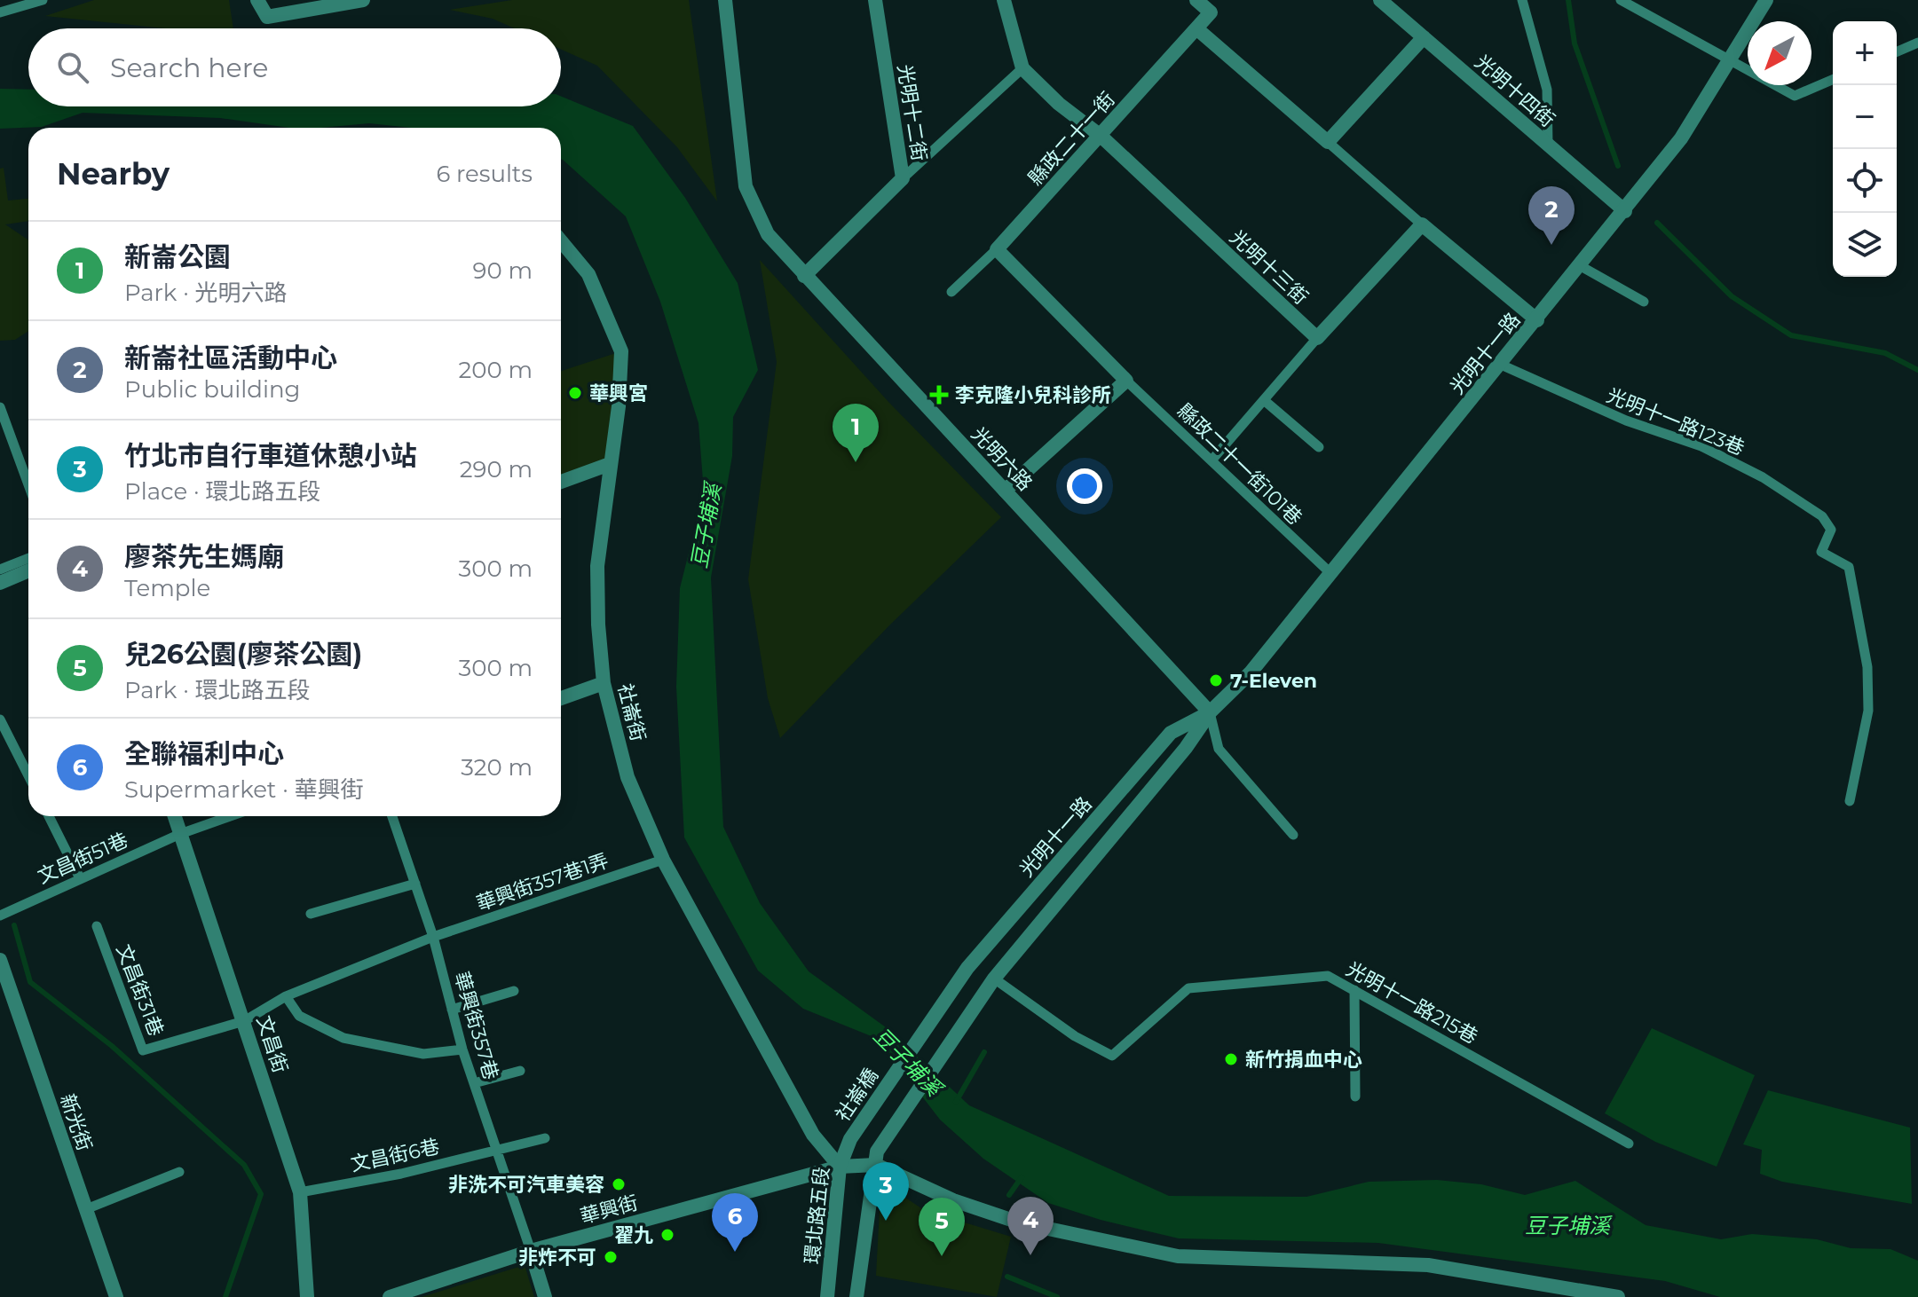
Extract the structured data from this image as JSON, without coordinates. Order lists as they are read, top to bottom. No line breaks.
{"streets":{"street":["光明十四街","光明十二街","縣政二十一街","光明十三街","光明十一路","光明六路","社崙街","文昌街","社崙橋","新光街","華興街","環北路五段"],"lane":["光明十一路123巷","縣政二十一街101巷","文昌街51巷","華興街357巷1弄","文昌街31巷","光明十一路215巷","華興街357巷","文昌街6巷"]},"crossings":[["光明十四街","光明十一路"],["光明十二街","光明六路"],["縣政二十一街","光明十三街"],["光明十一路","光明十一路123巷"],["光明十一路","光明六路"],["光明十一路","縣政二十一街101巷"],["光明十一路","光明十一路215巷"],["光明十一路","社崙橋"],["光明十一路","華興街"],["社崙街","華興街357巷1弄"],["社崙街","華興街"],["社崙街","環北路五段"],["文昌街51巷","文昌街"],["華興街357巷1弄","文昌街31巷"],["華興街357巷1弄","華興街357巷"],["華興街357巷1弄","文昌街"],["文昌街31巷","文昌街"],["華興街357巷","文昌街6巷"],["華興街357巷","華興街"],["文昌街","文昌街6巷"],["社崙橋","環北路五段"],["華興街","環北路五段"]],"water":["豆子埔溪"],"places":{"other":["華興宮","7-Eleven","新竹捐血中心","非洗不可汽車美容","翟九","非炸不可"],"health":["李克隆小兒科診所"]},"north":"bottom left","page":{"map_buttons":["+","−"],"search":"Search here","heading":["Nearby","6 results"],"pins":["2","1","3","6","4","5"],"list":[{"mark":"1","name":"新崙公園","note":"Park · 光明六路","value":"90 m"},{"mark":"2","name":"新崙社區活動中心","note":"Public building","value":"200 m"},{"mark":"3","name":"竹北市自行車道休憩小站","note":"Place · 環北路五段","value":"290 m"},{"mark":"4","name":"廖茶先生媽廟","note":"Temple","value":"300 m"},{"mark":"5","name":"兒26公園(廖茶公園)","note":"Park · 環北路五段","value":"300 m"},{"mark":"6","name":"全聯福利中心","note":"Supermarket · 華興街","value":"320 m"}]}}
